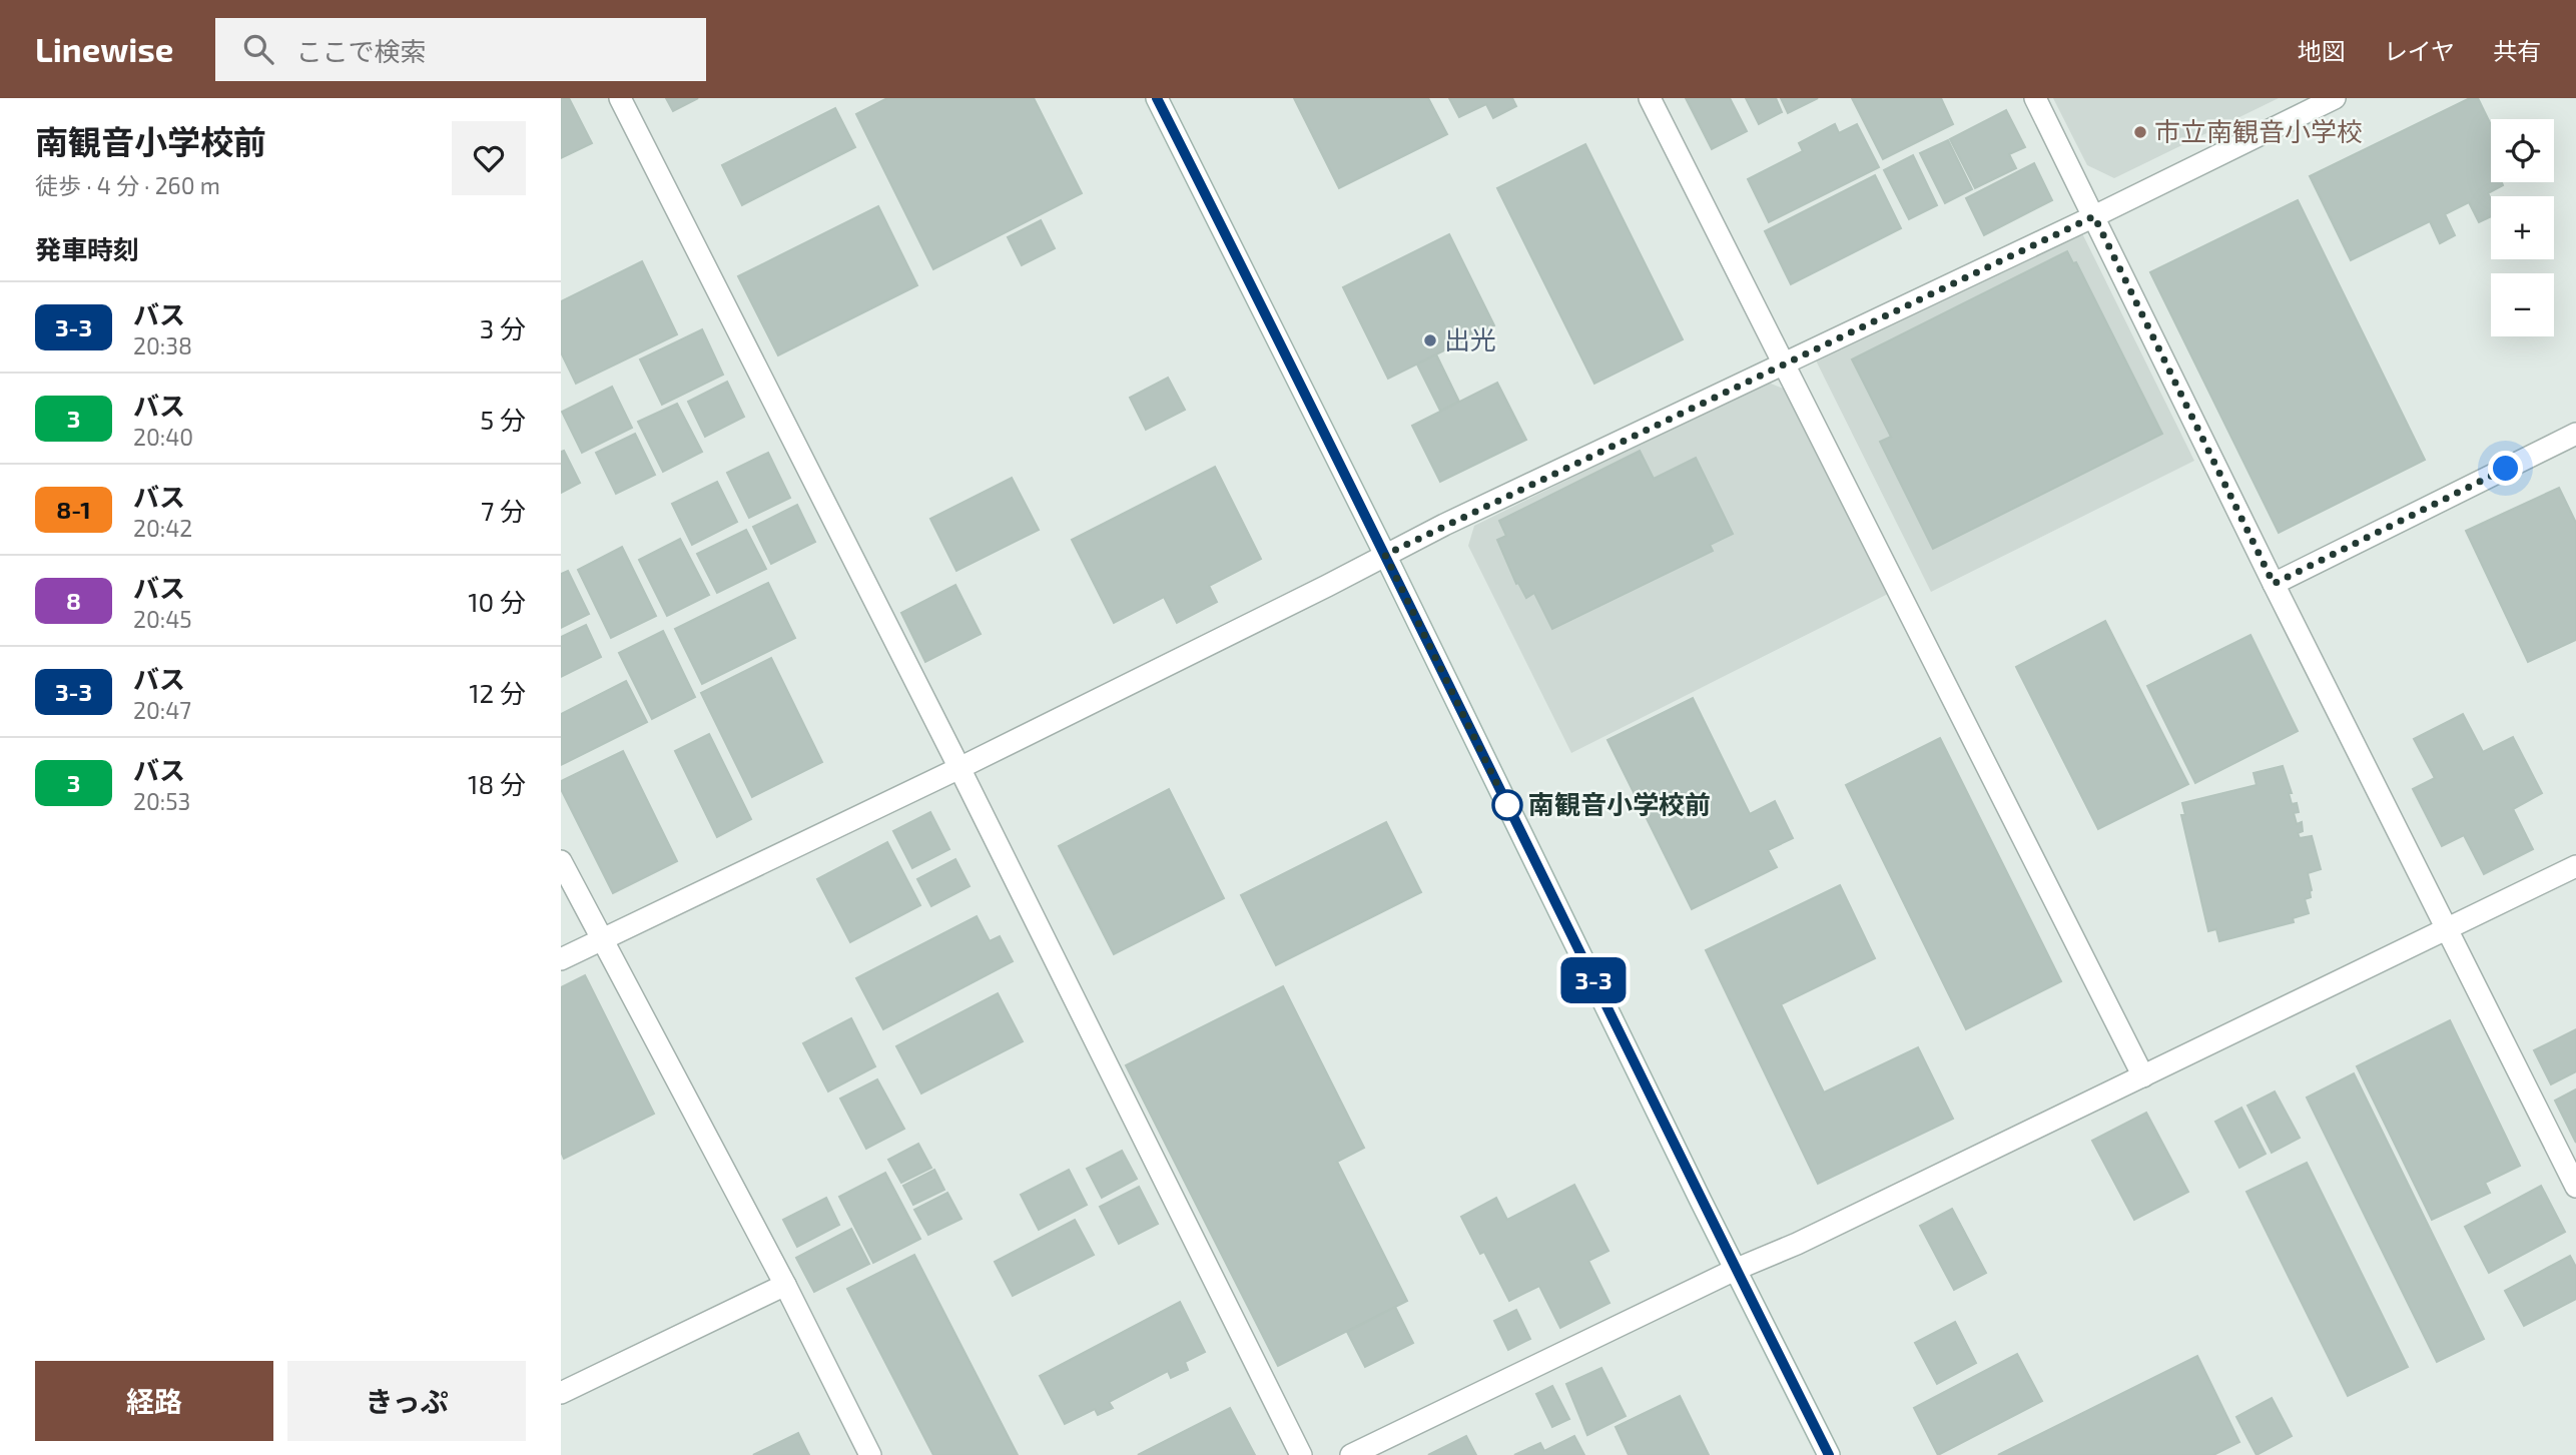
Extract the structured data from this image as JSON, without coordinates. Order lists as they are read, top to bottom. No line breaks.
{"places":["市立南観音小学校","出光","南観音小学校前"],"lines":["bus line 3-3"],"page":{"header":"Linewise","search":"ここで検索","nav":["地図","レイヤ","共有"],"heading":[["南観音小学校前","徒歩 · 4 分 · 260 m"],"発車時刻"],"on_map":"3-3","map_buttons":["+","−"],"list":[{"mark":"3-3","name":"バス","note":"20:38","value":"3 分"},{"mark":"3","name":"バス","note":"20:40","value":"5 分"},{"mark":"8-1","name":"バス","note":"20:42","value":"7 分"},{"mark":"8","name":"バス","note":"20:45","value":"10 分"},{"mark":"3-3","name":"バス","note":"20:47","value":"12 分"},{"mark":"3","name":"バス","note":"20:53","value":"18 分"}],"buttons":["経路","きっぷ"]}}
